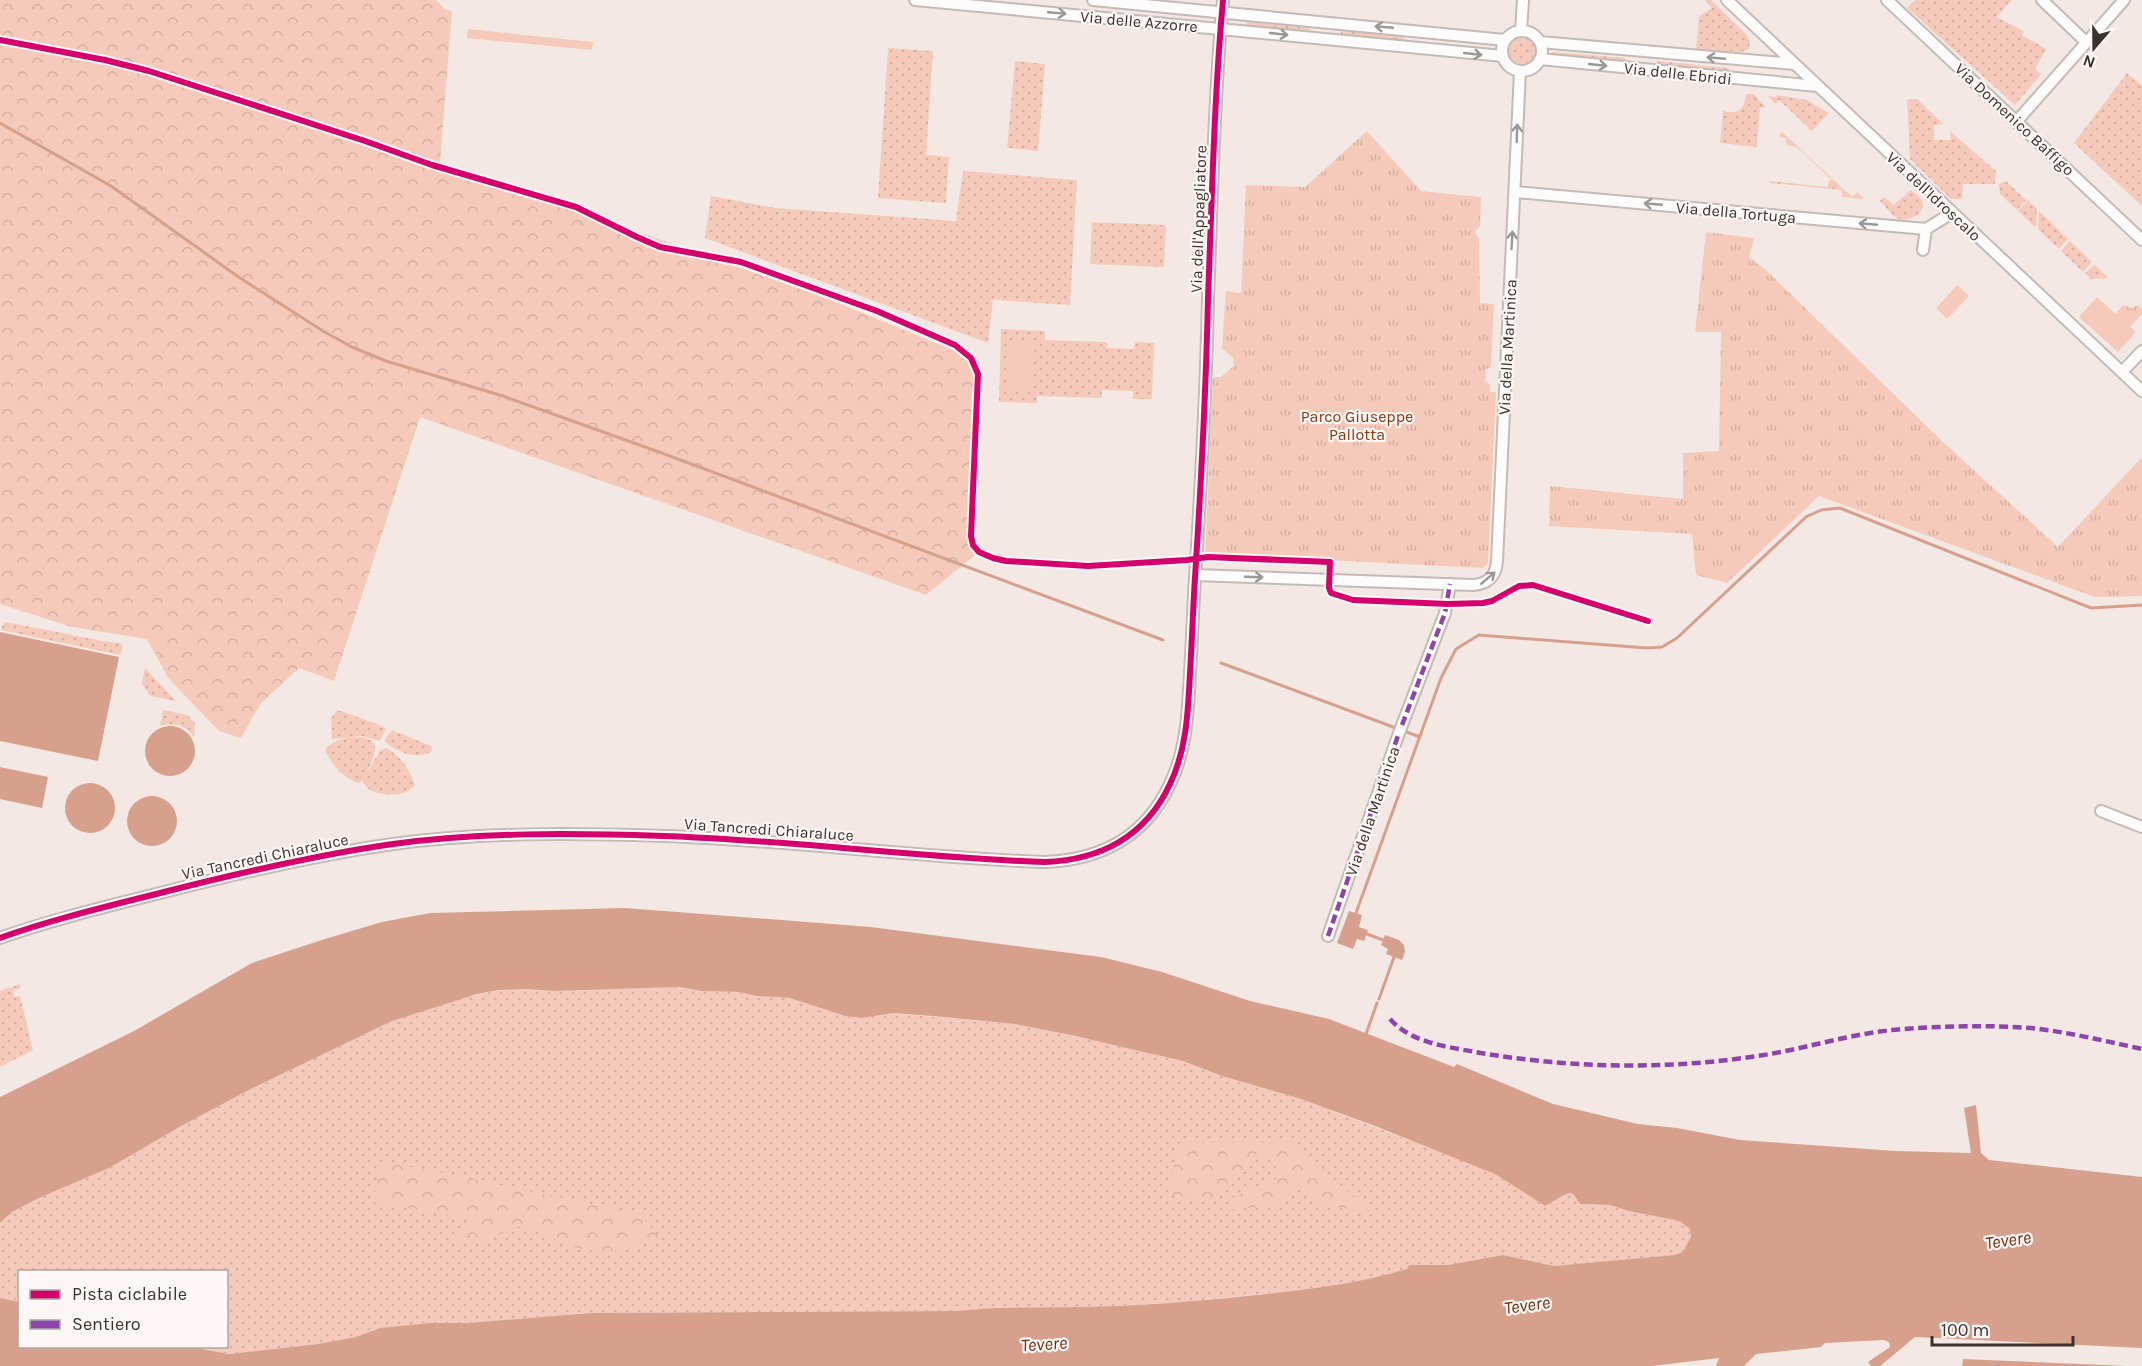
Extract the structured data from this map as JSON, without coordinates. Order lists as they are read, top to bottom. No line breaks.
{"streets":{"street":["Via delle Azzorre","Via delle Ebridi","Via Domenico Baffigo","Via dell'Idroscalo","Via della Tortuga","Via dell'Appagliatore","Via della Martinica","Via Tancredi Chiaraluce"]},"crossings":[["Via delle Azzorre","Via dell'Appagliatore"],["Via delle Ebridi","Via dell'Idroscalo"],["Via delle Ebridi","Via della Martinica"],["Via della Tortuga","Via della Martinica"],["Via dell'Appagliatore","Via Tancredi Chiaraluce"],["Via della Martinica","Via Tancredi Chiaraluce"]],"one_way":["Via della Tortuga"],"water":["Tevere"],"parks":["Parco Giuseppe Pallotta"],"legend":["Pista ciclabile","Sentiero"],"scale_bar":"100 m","north":"bottom"}
